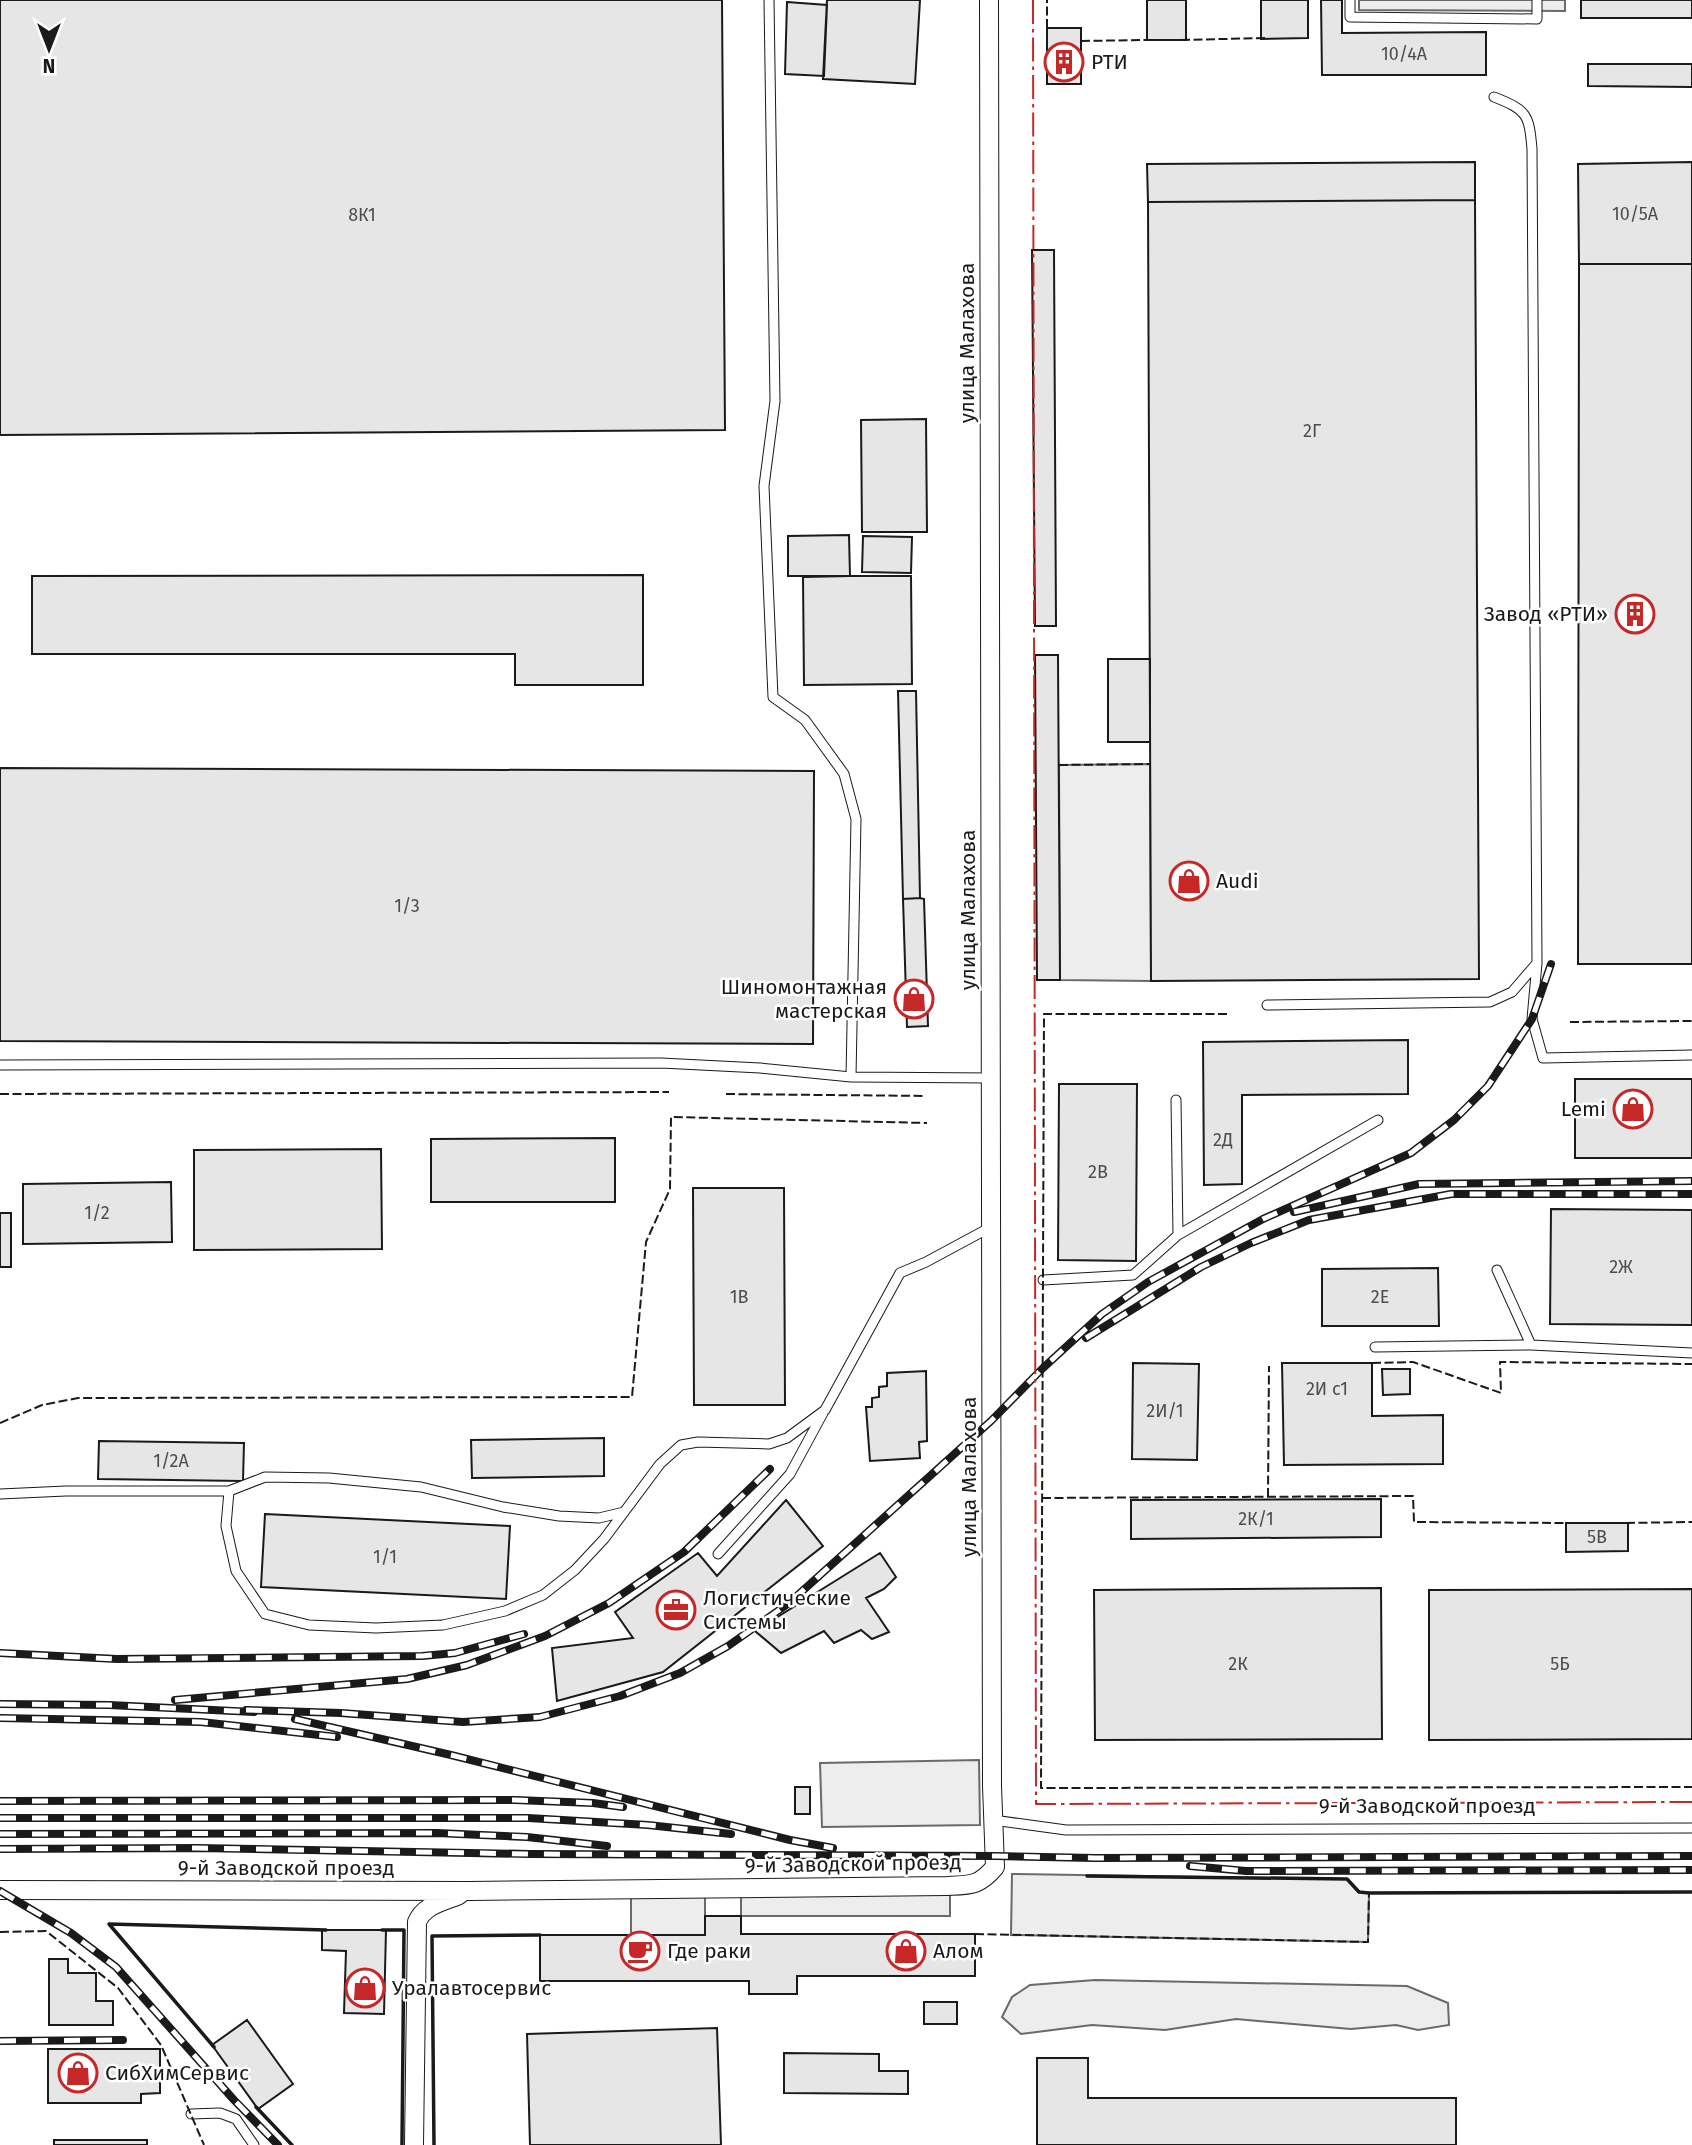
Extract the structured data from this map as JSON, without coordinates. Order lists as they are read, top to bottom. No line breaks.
{"streets":{"street":["улица Малахова","9-й Заводской проезд"]},"crossings":[["улица Малахова","9-й Заводской проезд"]],"places":{"building":["РТИ","Завод «РТИ»"],"shop":["Audi","Шиномонтажная мастерская","Lemi","Алом","Уралавтосервис","СибХимСервис"],"office":["Логистические Системы"],"cafe":["Где раки"]},"house_numbers":["10/4А","10/5А","8К1","2Г","1/3","2Д","2В","1/2","2Ж","1В","2Е","2И с1","2И/1","1/2А","2К/1","5В","1/1","2К","5Б"],"north":"bottom"}
